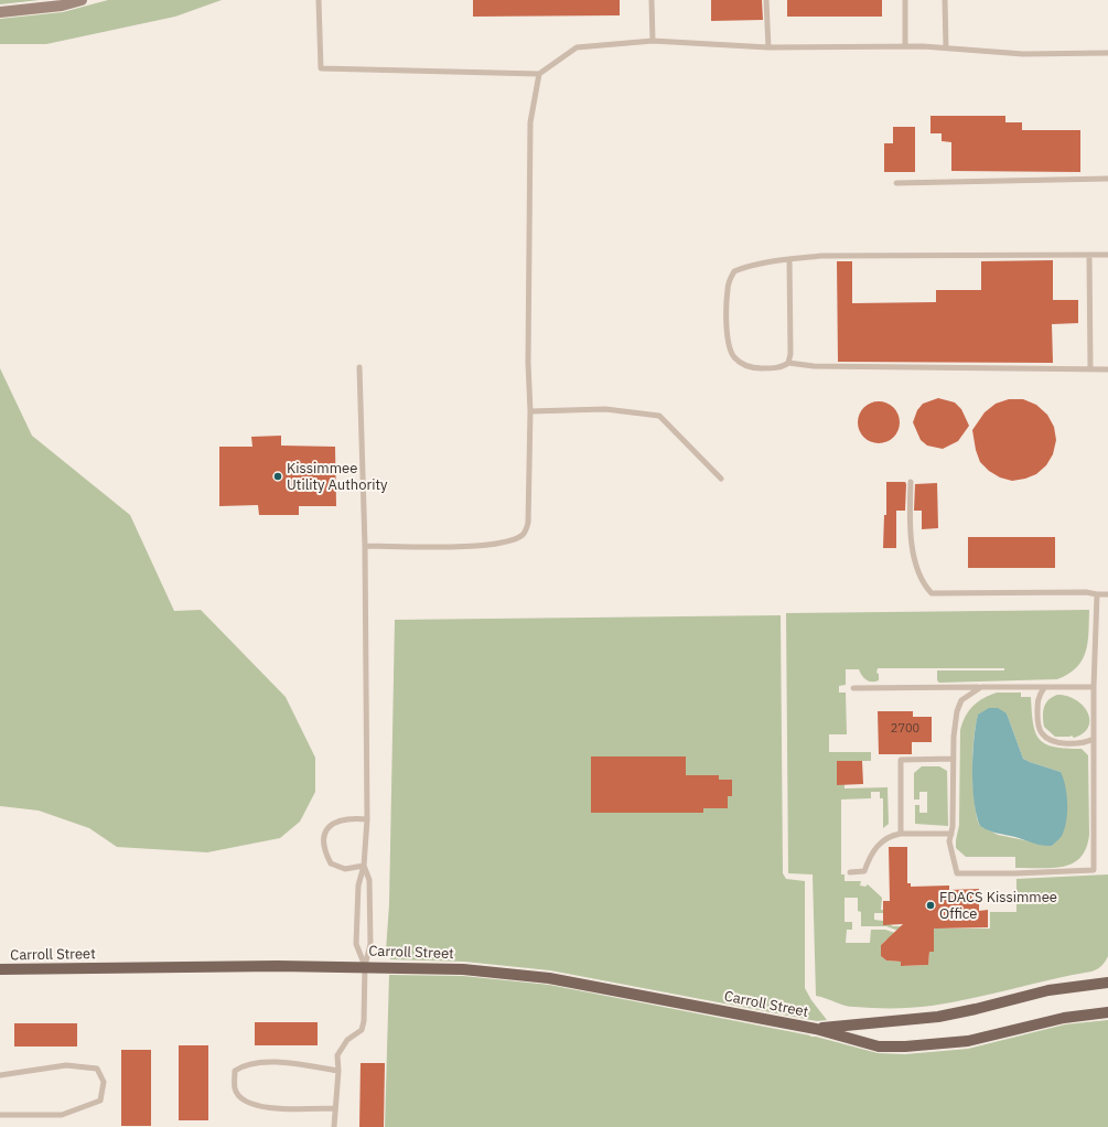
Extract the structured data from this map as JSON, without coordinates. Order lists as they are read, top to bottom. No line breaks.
{"streets":{"main road":["Carroll Street"]},"places":["Kissimmee Utility Authority","FDACS Kissimmee Office"],"house_numbers":["2700"]}
